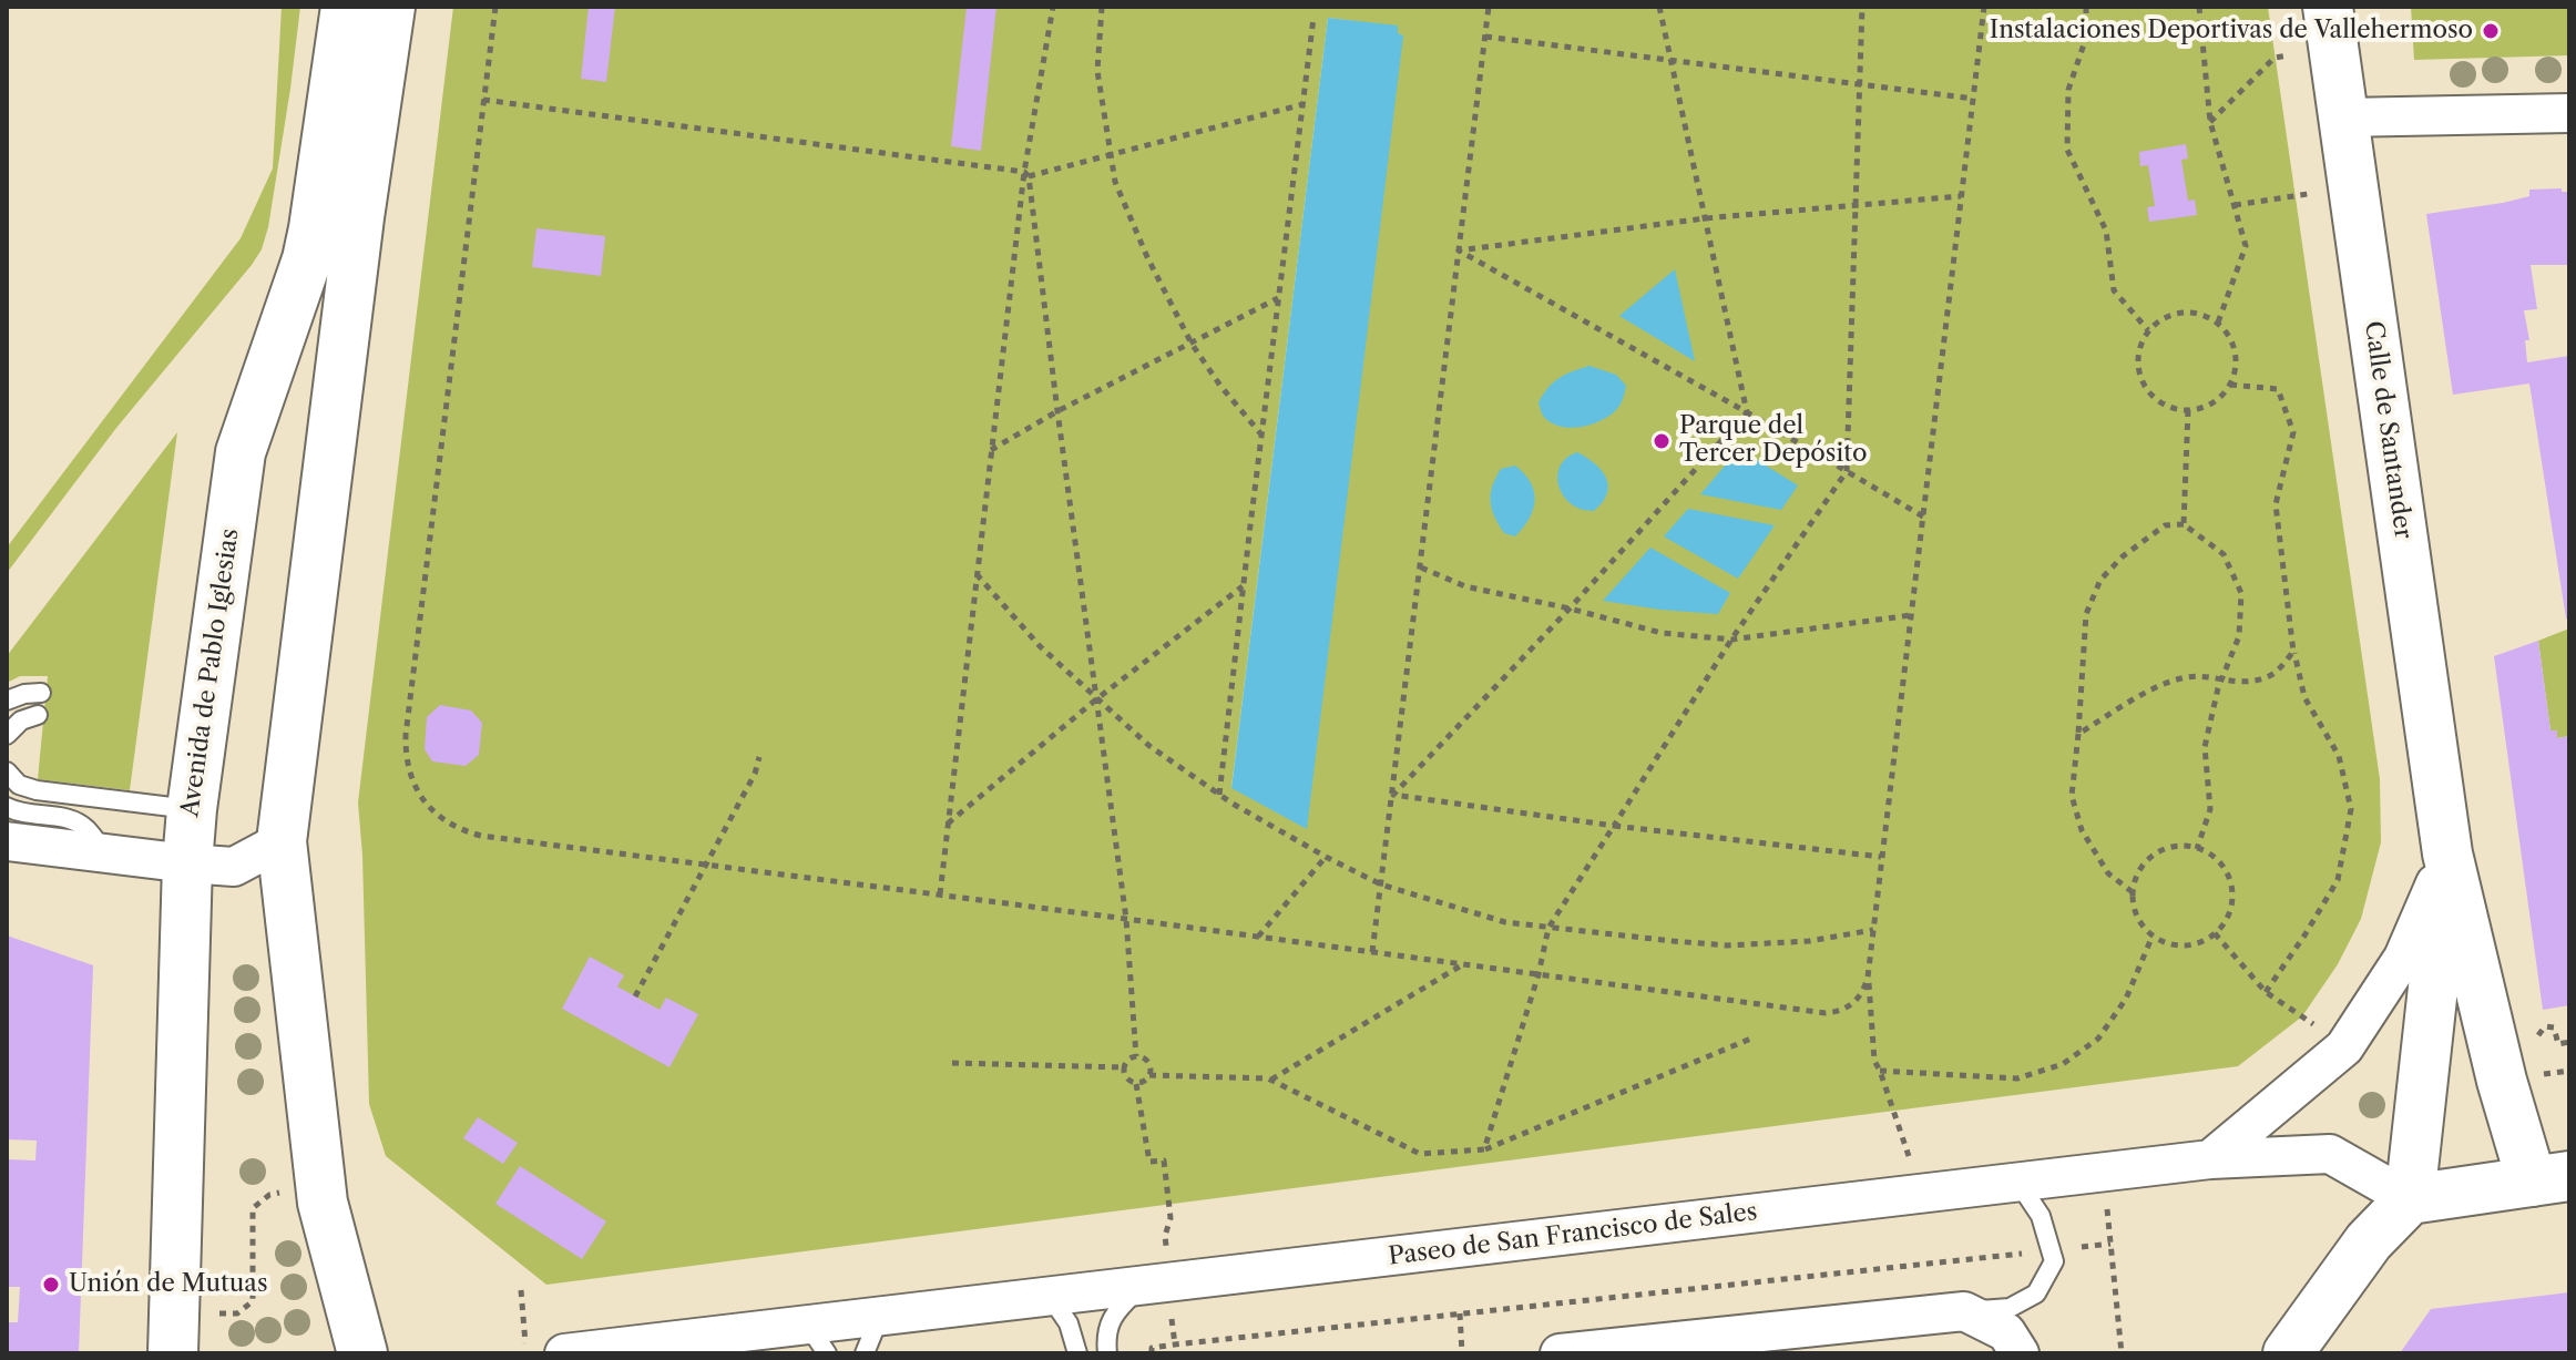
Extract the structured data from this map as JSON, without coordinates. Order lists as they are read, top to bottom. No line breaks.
{"streets":{"street":["Calle de Santander","Avenida de Pablo Iglesias","Paseo de San Francisco de Sales"]},"crossings":[["Calle de Santander","Paseo de San Francisco de Sales"]],"places":["Instalaciones Deportivas de Vallehermoso","Parque del Tercer Depósito","Unión de Mutuas"]}
